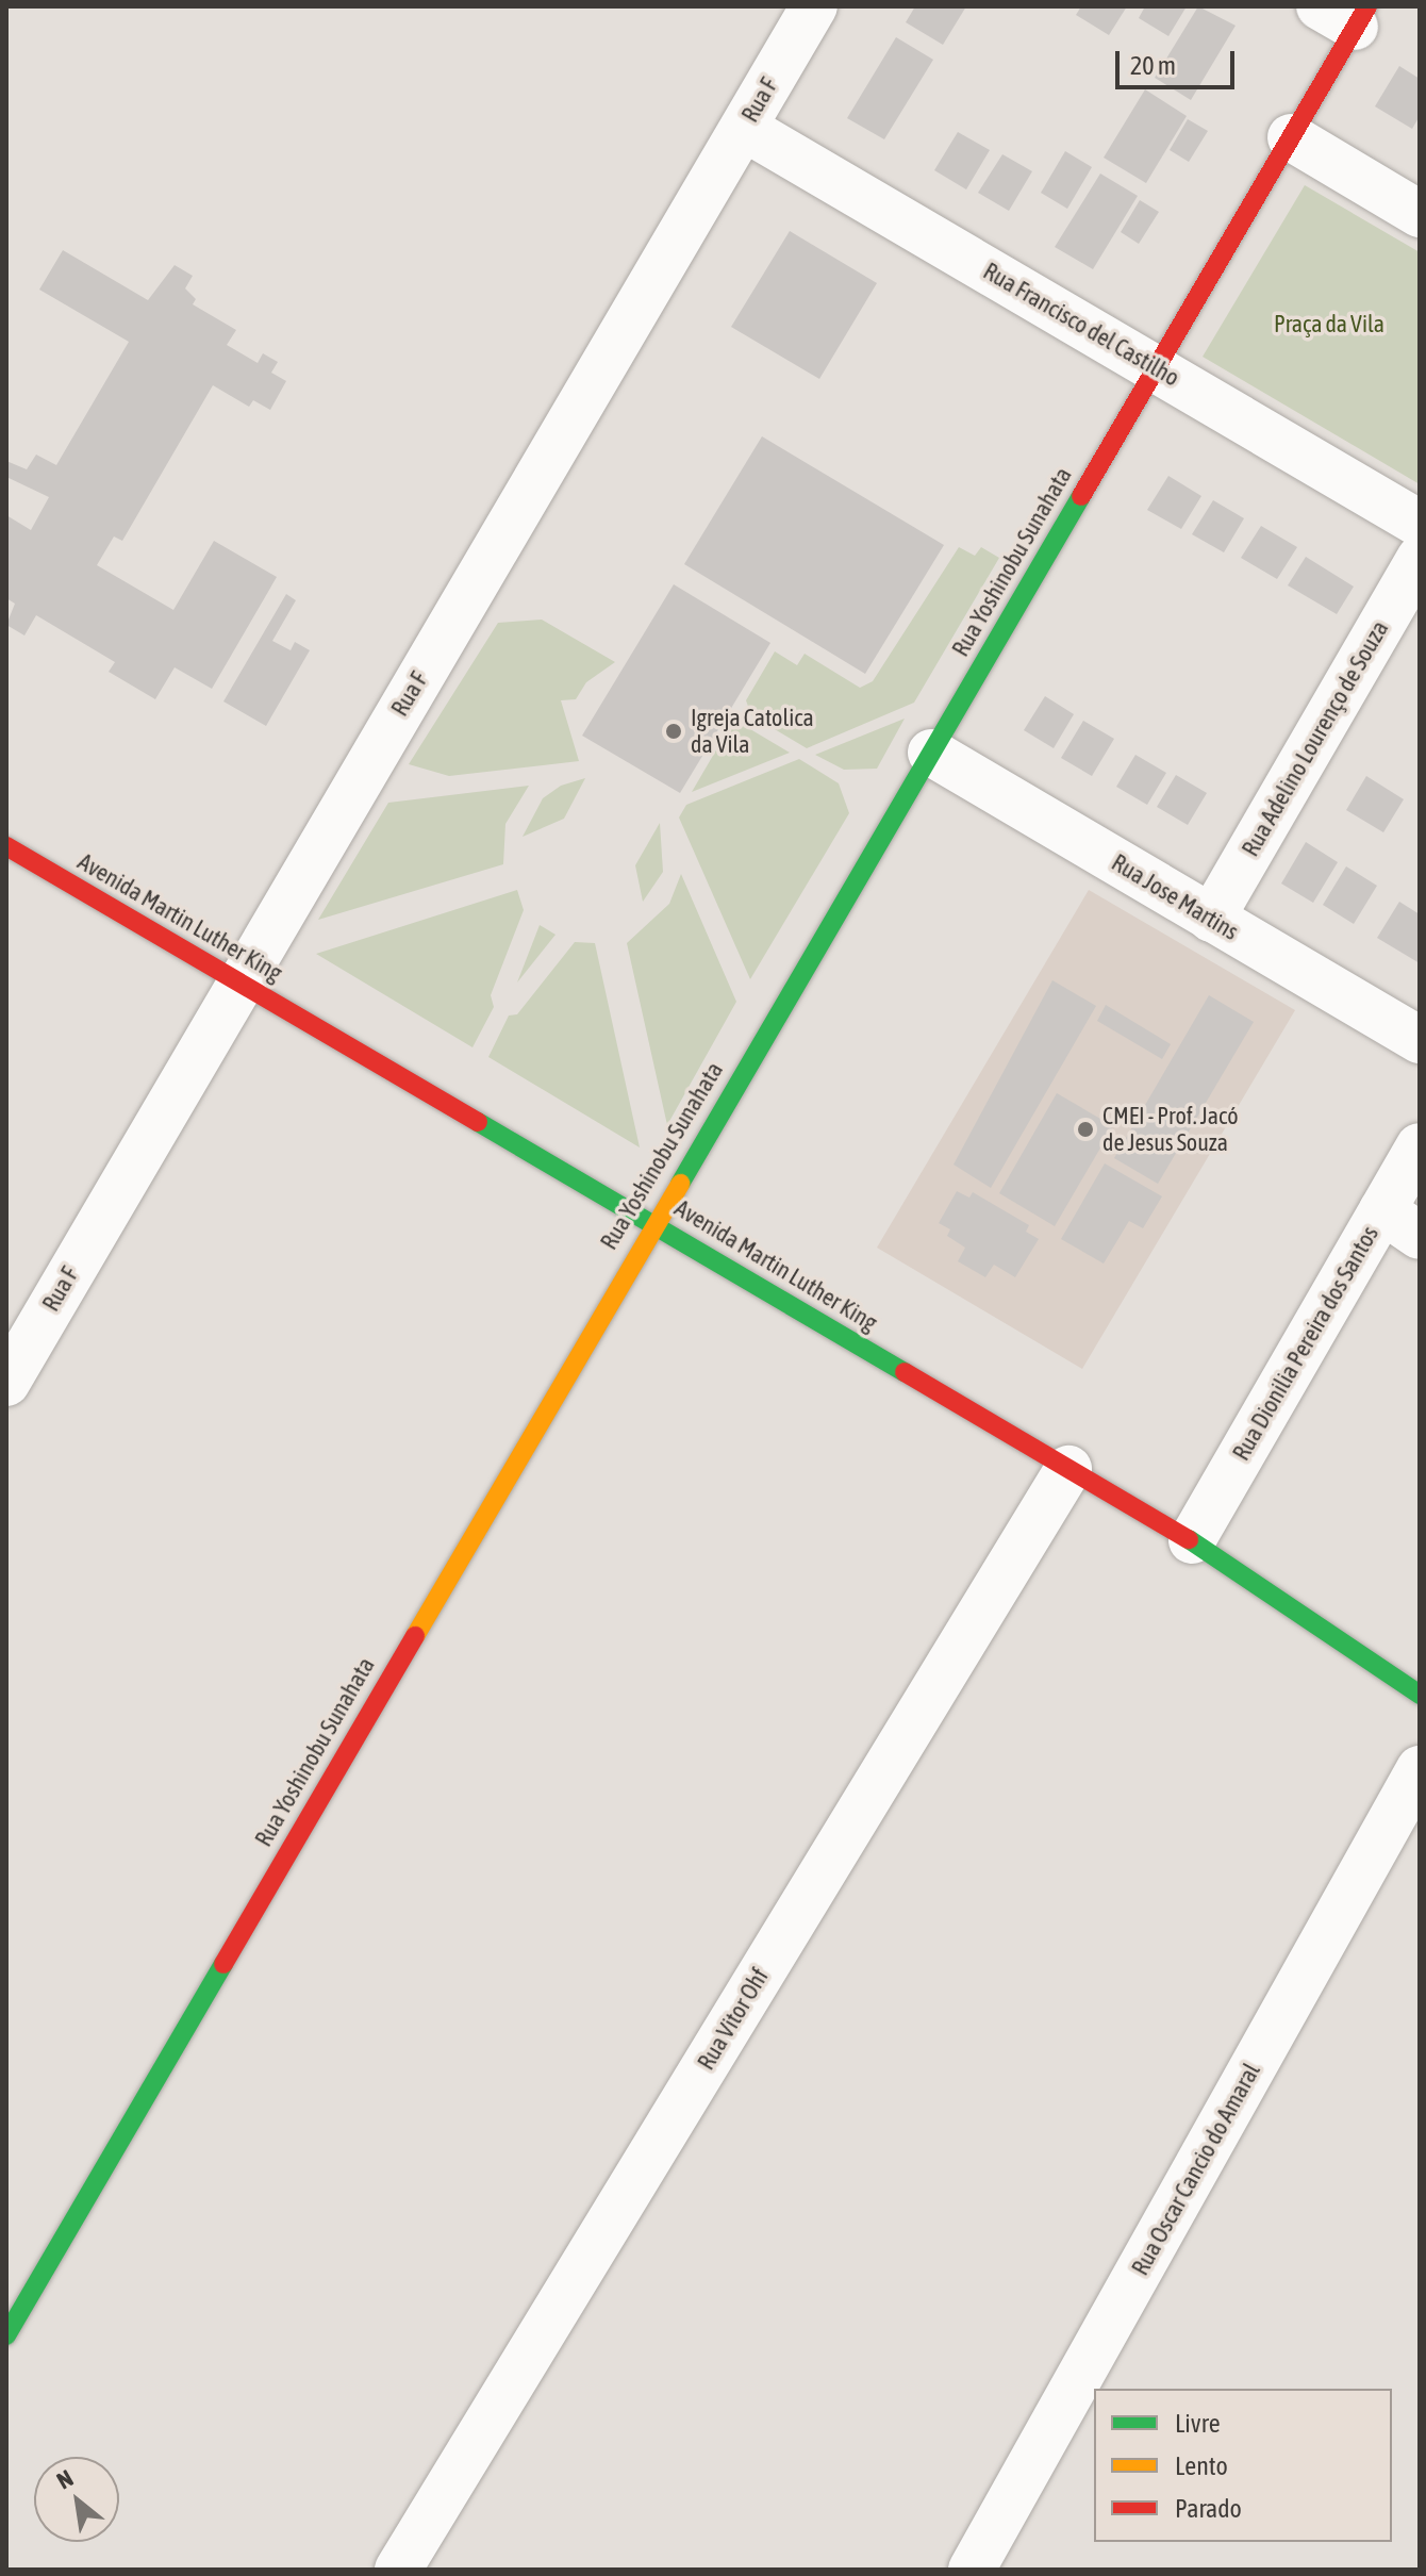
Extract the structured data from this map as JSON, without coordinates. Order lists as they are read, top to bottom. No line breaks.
{"streets":{"main road":["Rua Yoshinobu Sunahata","Avenida Martin Luther King"],"street":["Rua F","Rua Francisco del Castilho","Rua Adelino Lourenço de Souza","Rua Jose Martins","Rua Dionilia Pereira dos Santos","Rua Vitor Ohf","Rua Oscar Cancio do Amaral"]},"crossings":[["Rua F","Rua Francisco del Castilho"],["Rua F","Avenida Martin Luther King"],["Rua Francisco del Castilho","Rua Yoshinobu Sunahata"],["Rua Yoshinobu Sunahata","Rua Jose Martins"],["Rua Yoshinobu Sunahata","Avenida Martin Luther King"],["Rua Adelino Lourenço de Souza","Rua Jose Martins"],["Avenida Martin Luther King","Rua Dionilia Pereira dos Santos"],["Avenida Martin Luther King","Rua Vitor Ohf"]],"parks":["Praça da Vila"],"places":["Igreja Catolica da Vila","CMEI - Prof. Jacó de Jesus Souza"],"legend":["Livre","Lento","Parado"],"scale_bar":"20 m","north":"top left"}
